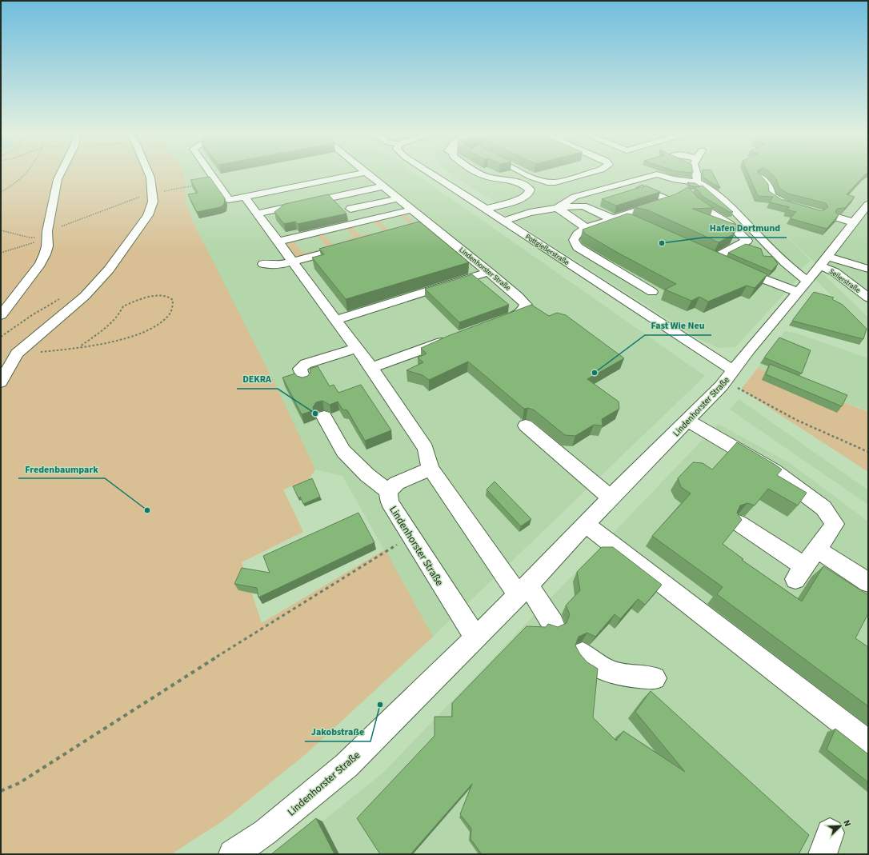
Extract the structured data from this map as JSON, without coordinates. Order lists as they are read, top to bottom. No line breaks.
{"streets":{"street":["Pottgießerstraße","Lindenhorster Straße","Seilerstraße"]},"crossings":[["Pottgießerstraße","Lindenhorster Straße"],["Lindenhorster Straße","Seilerstraße"]],"places":["Hafen Dortmund","Fast Wie Neu","DEKRA","Fredenbaumpark","Jakobstraße"],"north":"top right"}
